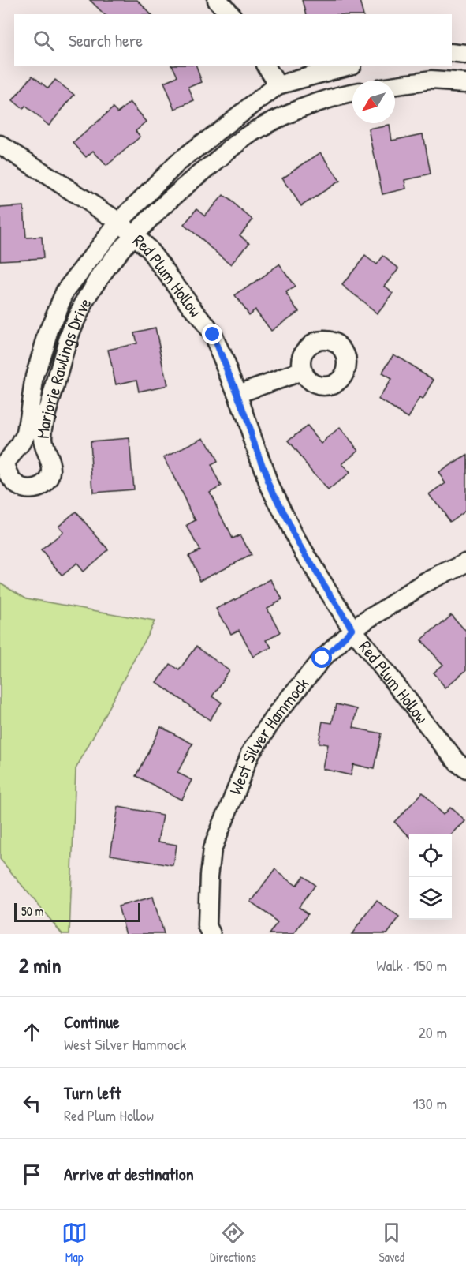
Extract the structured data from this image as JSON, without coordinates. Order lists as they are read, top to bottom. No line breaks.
{"streets":{"street":["Red Plum Hollow","Marjorie Rawlings Drive","West Silver Hammock"]},"crossings":[["Red Plum Hollow","Marjorie Rawlings Drive"],["Red Plum Hollow","West Silver Hammock"]],"scale_bar":"50 m","north":"bottom left","page":{"search":"Search here","scale":"50 m","heading":["2 min","Walk · 150 m"],"list":[["Continue","West Silver Hammock","20 m"],["Turn left","Red Plum Hollow","130 m"],"Arrive at destination"],"nav":["Map","Directions","Saved"]}}
